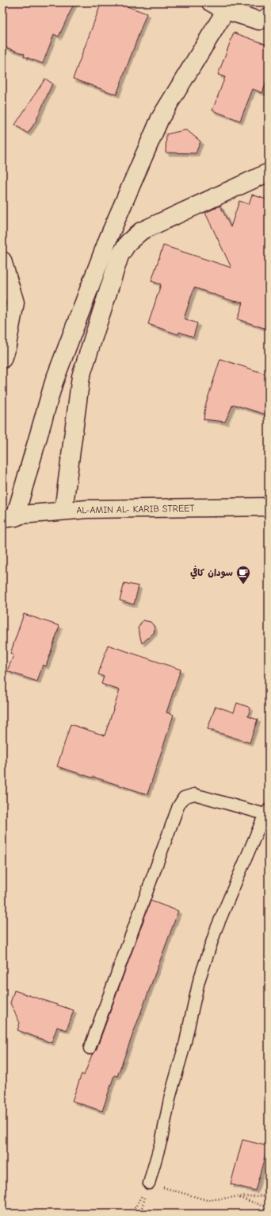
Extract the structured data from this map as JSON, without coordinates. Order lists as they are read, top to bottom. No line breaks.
{"streets":{"street":["AL-AMIN AL- KARIB STREET"]},"places":{"cafe":["سودان كافي"]}}
